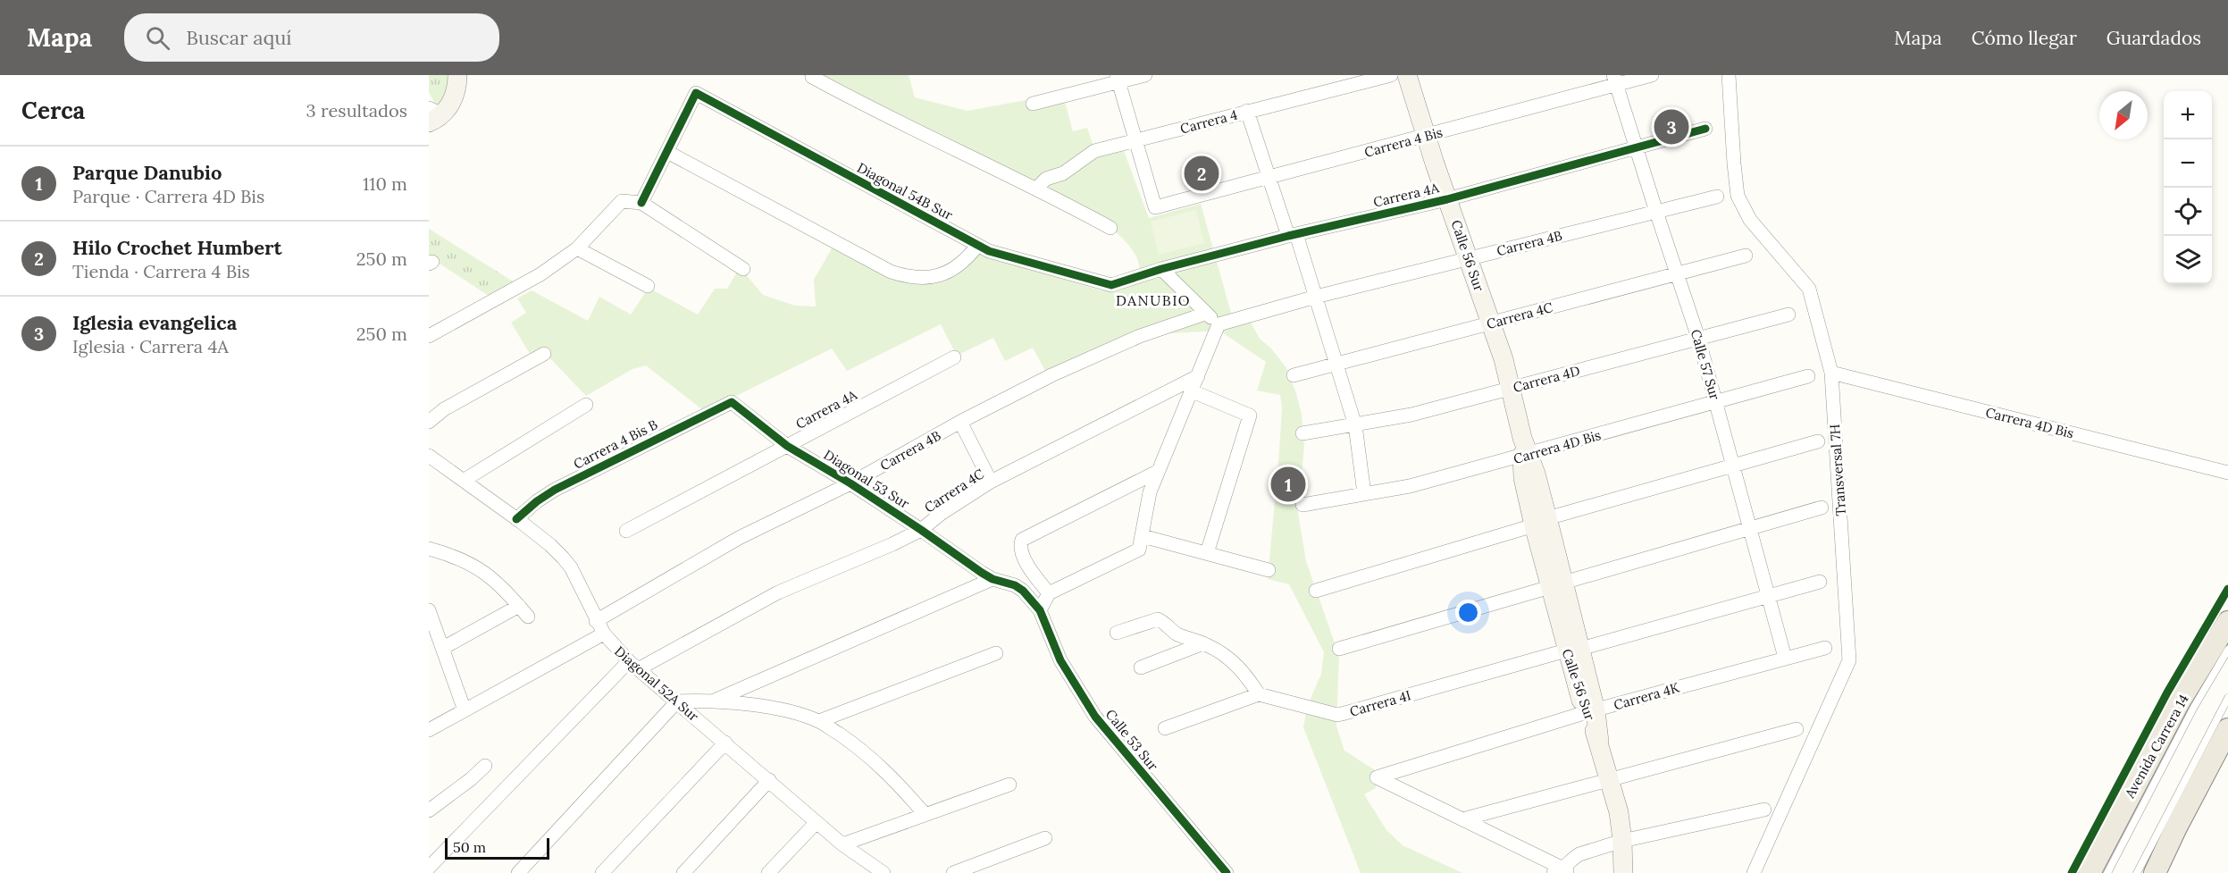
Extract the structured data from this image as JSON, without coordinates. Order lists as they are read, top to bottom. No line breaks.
{"streets":{"main road":["Avenida Carrera 14"],"street":["Carrera 4","Carrera 4 Bis","Diagonal 54B Sur","Carrera 4A","Carrera 4B","Calle 56 Sur","Carrera 4C","Calle 57 Sur","Carrera 4D","Carrera 4D Bis","Carrera 4 Bis B","Transversal 7H","Diagonal 53 Sur","Diagonal 52A Sur","Carrera 4K","Carrera 4I","Calle 53 Sur"]},"crossings":[["Carrera 4","Carrera 4 Bis"],["Carrera 4 Bis","Calle 56 Sur"],["Carrera 4 Bis","Calle 57 Sur"],["Diagonal 54B Sur","Carrera 4A"],["Carrera 4A","Calle 56 Sur"],["Carrera 4A","Calle 57 Sur"],["Carrera 4A","Diagonal 53 Sur"],["Carrera 4B","Calle 56 Sur"],["Carrera 4B","Calle 57 Sur"],["Carrera 4B","Diagonal 53 Sur"],["Carrera 4B","Diagonal 52A Sur"],["Calle 56 Sur","Carrera 4C"],["Calle 56 Sur","Carrera 4D"],["Calle 56 Sur","Carrera 4D Bis"],["Calle 56 Sur","Carrera 4K"],["Calle 56 Sur","Carrera 4I"],["Carrera 4C","Calle 57 Sur"],["Carrera 4C","Diagonal 53 Sur"],["Carrera 4C","Diagonal 52A Sur"],["Calle 57 Sur","Carrera 4D"],["Calle 57 Sur","Carrera 4D Bis"],["Calle 57 Sur","Carrera 4K"],["Calle 57 Sur","Carrera 4I"],["Carrera 4D Bis","Transversal 7H"],["Carrera 4 Bis B","Diagonal 53 Sur"],["Carrera 4 Bis B","Diagonal 52A Sur"],["Diagonal 53 Sur","Calle 53 Sur"]],"districts":["DANUBIO"],"scale_bar":"50 m","north":"bottom left","page":{"header":"Mapa","search":"Buscar aquí","nav":["Mapa","Cómo llegar","Guardados"],"heading":["Cerca","3 resultados"],"map_buttons":["+","−"],"pins":["3","2","1"],"list":[{"mark":"1","name":"Parque Danubio","note":"Parque · Carrera 4D Bis","value":"110 m"},{"mark":"2","name":"Hilo Crochet Humbert","note":"Tienda · Carrera 4 Bis","value":"250 m"},{"mark":"3","name":"Iglesia evangelica","note":"Iglesia · Carrera 4A","value":"250 m"}],"scale":"50 m"}}
